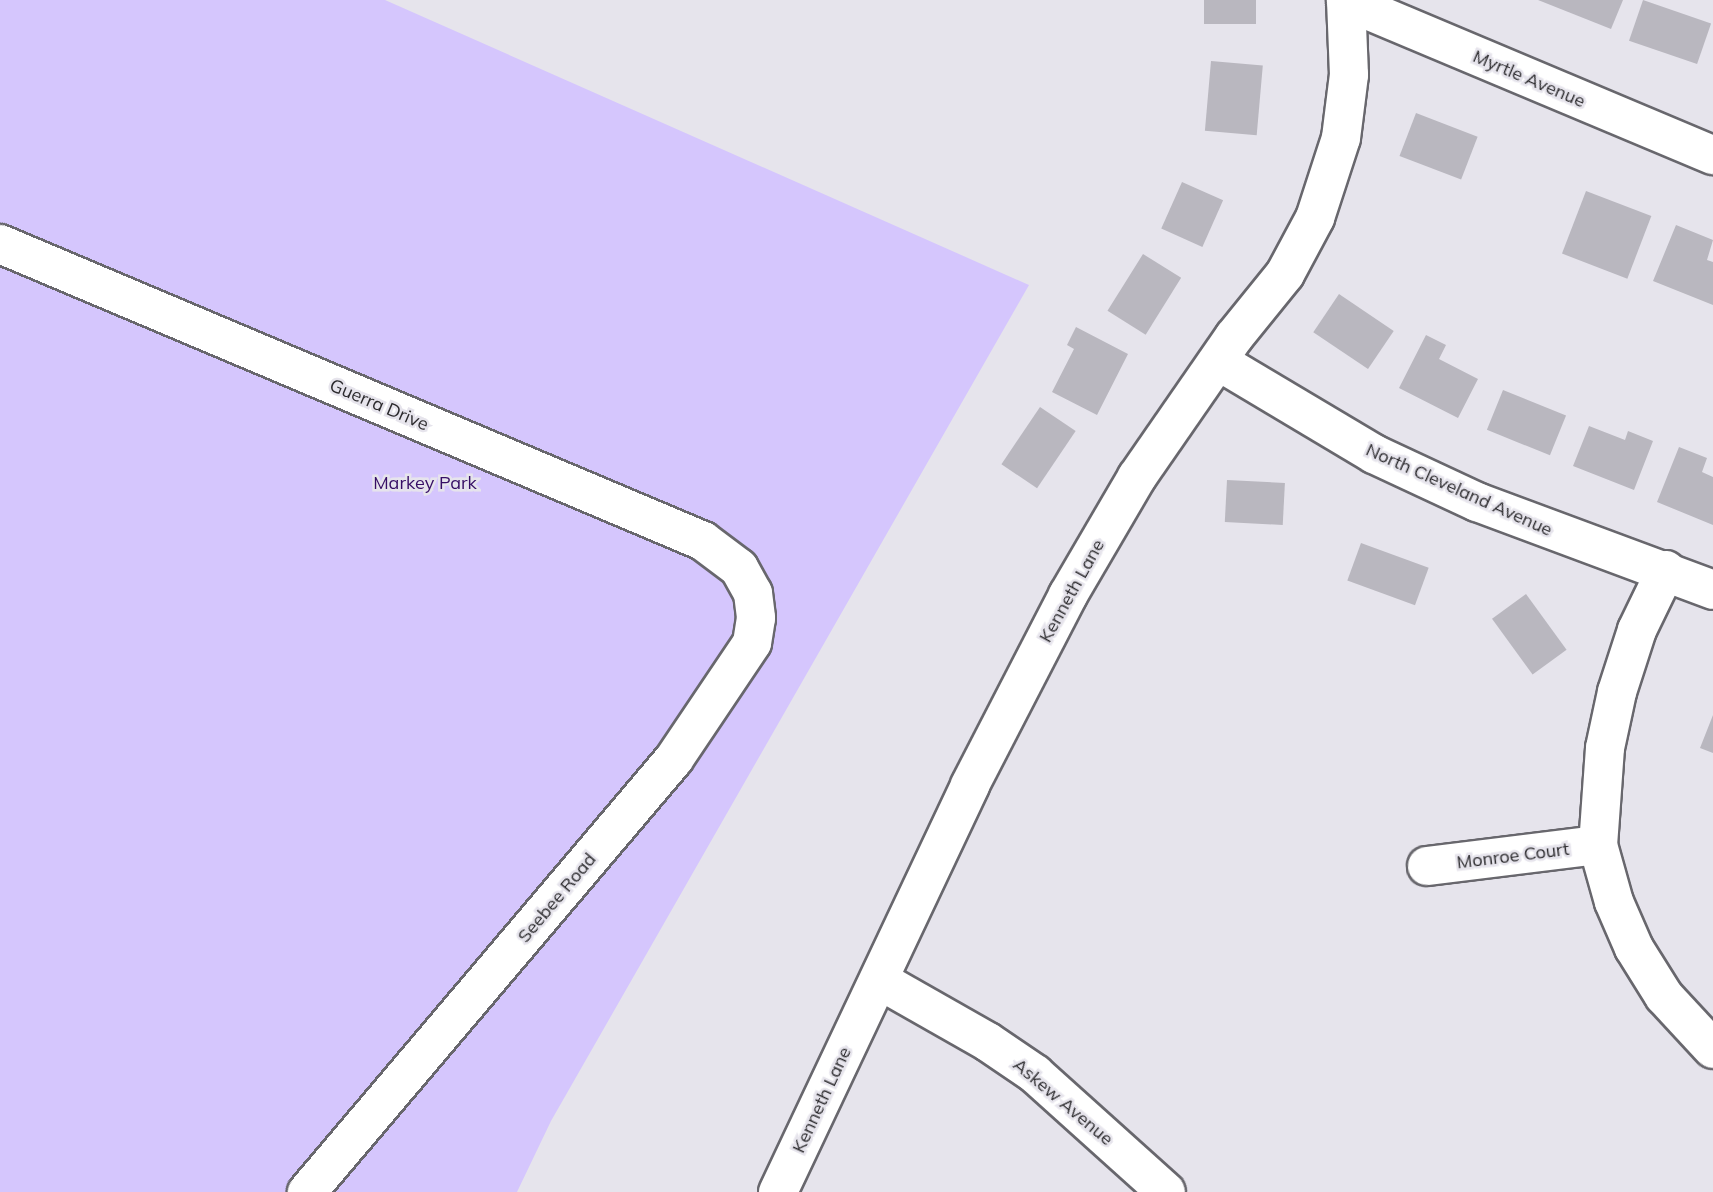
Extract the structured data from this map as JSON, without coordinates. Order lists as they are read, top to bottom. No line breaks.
{"streets":{"street":["Myrtle Avenue","Guerra Drive","North Cleveland Avenue","Kenneth Lane","Monroe Court","Seebee Road","Askew Avenue"]},"crossings":[["Myrtle Avenue","Kenneth Lane"],["Guerra Drive","Seebee Road"],["North Cleveland Avenue","Kenneth Lane"],["Kenneth Lane","Askew Avenue"]],"parks":["Markey Park"]}
